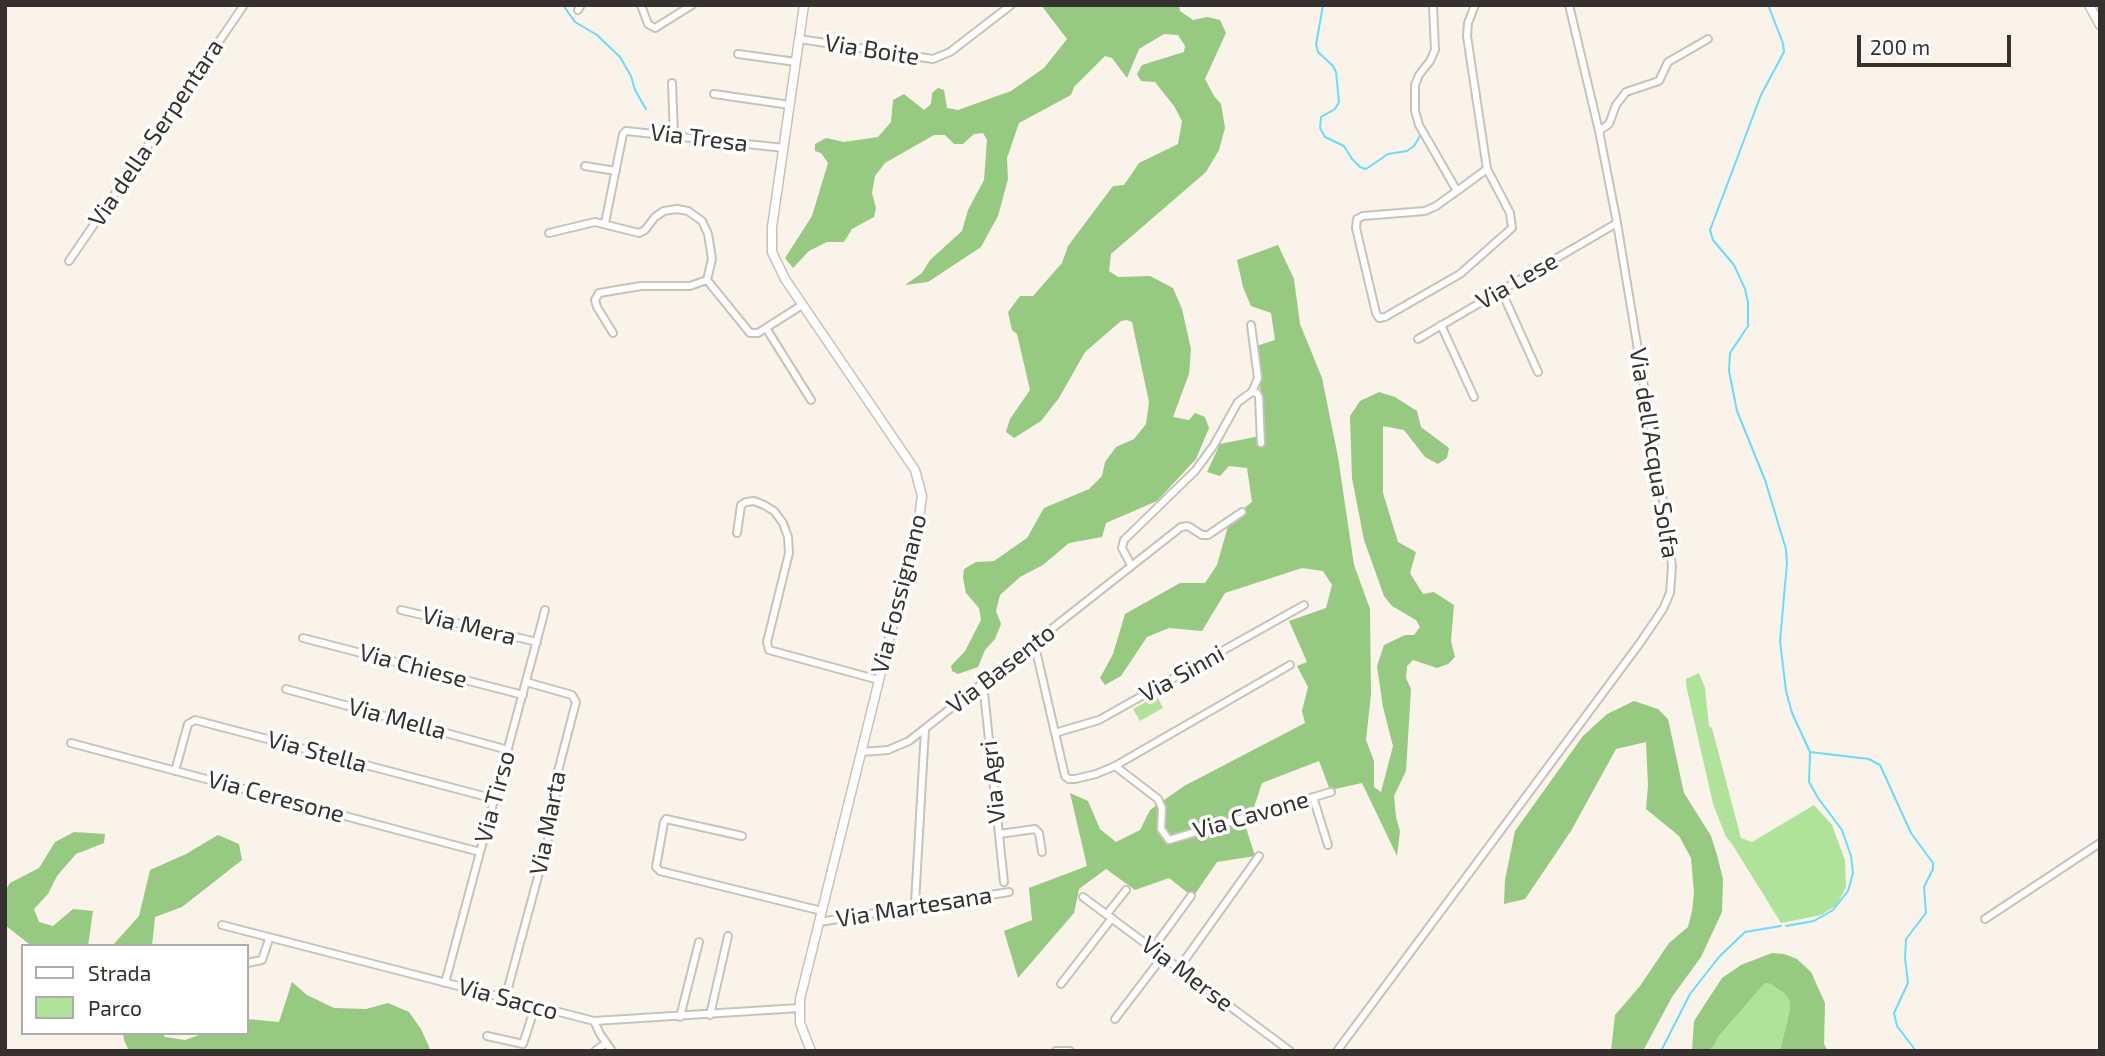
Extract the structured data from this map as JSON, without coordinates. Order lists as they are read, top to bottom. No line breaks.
{"streets":{"street":["Via Boite","Via della Serpentara","Via Tresa","Via Lese","Via dell'Acqua Solfa","Via Fossignano","Via Mera","Via Chiese","Via Basento","Via Sinni","Via Mella","Via Stella","Via Agri","Via Ceresone","Via Tirso","Via Cavone","Via Marta","Via Martesana","Via Merse","Via Sacco"]},"crossings":[["Via Boite","Via Fossignano"],["Via Tresa","Via Fossignano"],["Via Lese","Via dell'Acqua Solfa"],["Via Fossignano","Via Basento"],["Via Fossignano","Via Martesana"],["Via Fossignano","Via Sacco"],["Via Mera","Via Tirso"],["Via Chiese","Via Tirso"],["Via Basento","Via Agri"],["Via Sinni","Via Cavone"],["Via Mella","Via Tirso"],["Via Stella","Via Ceresone"],["Via Stella","Via Tirso"],["Via Ceresone","Via Tirso"],["Via Tirso","Via Marta"],["Via Tirso","Via Sacco"],["Via Marta","Via Sacco"]],"legend":["Strada","Parco"],"scale_bar":"200 m"}
